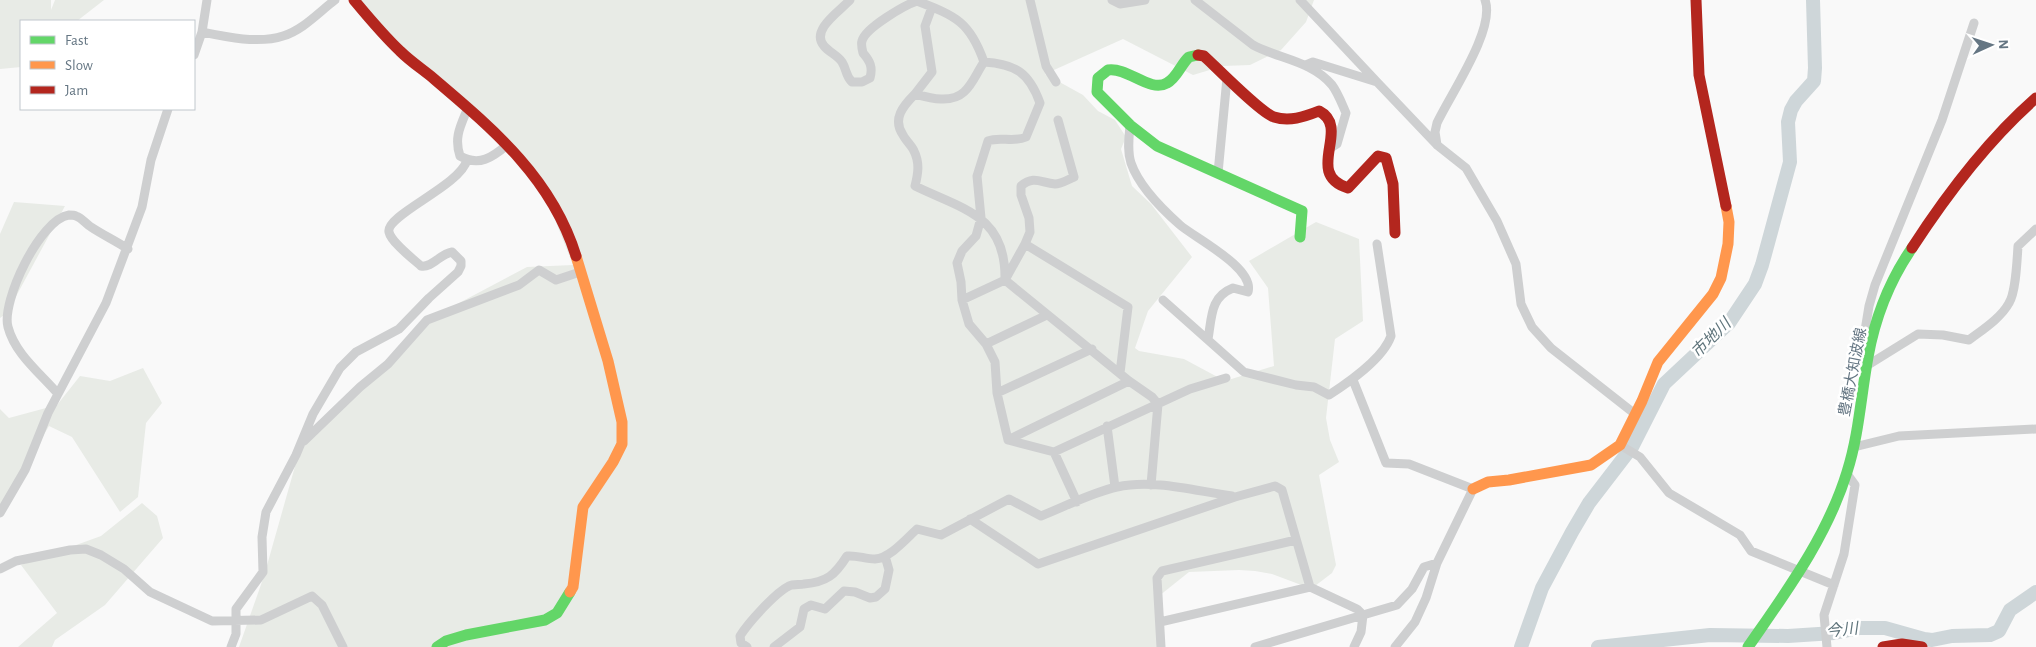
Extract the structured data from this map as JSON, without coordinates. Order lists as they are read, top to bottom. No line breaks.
{"streets":{"street":["豊橋大知波線"]},"water":["市地川","今川"],"legend":["Fast","Slow","Jam"],"north":"right"}
